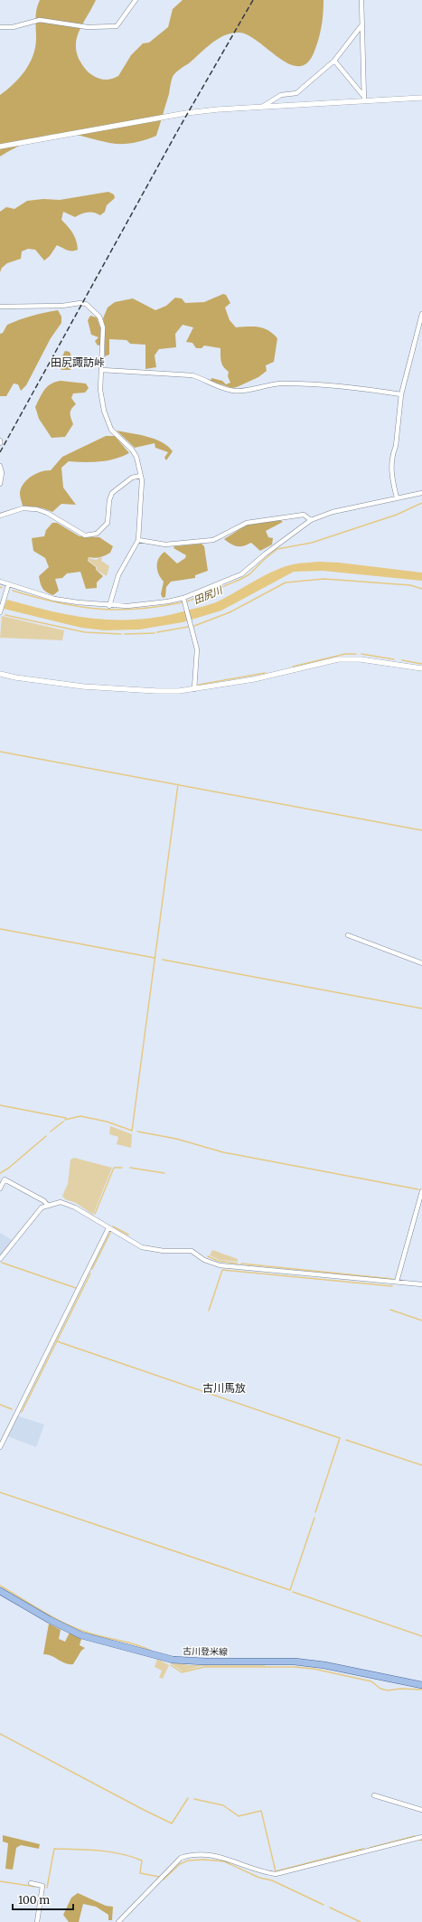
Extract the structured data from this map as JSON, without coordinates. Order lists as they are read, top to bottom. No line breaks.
{"streets":{"main road":["古川登米線"]},"districts":["田尻諏訪峠","古川馬放"],"water":["田尻川"],"scale_bar":"100 m"}
